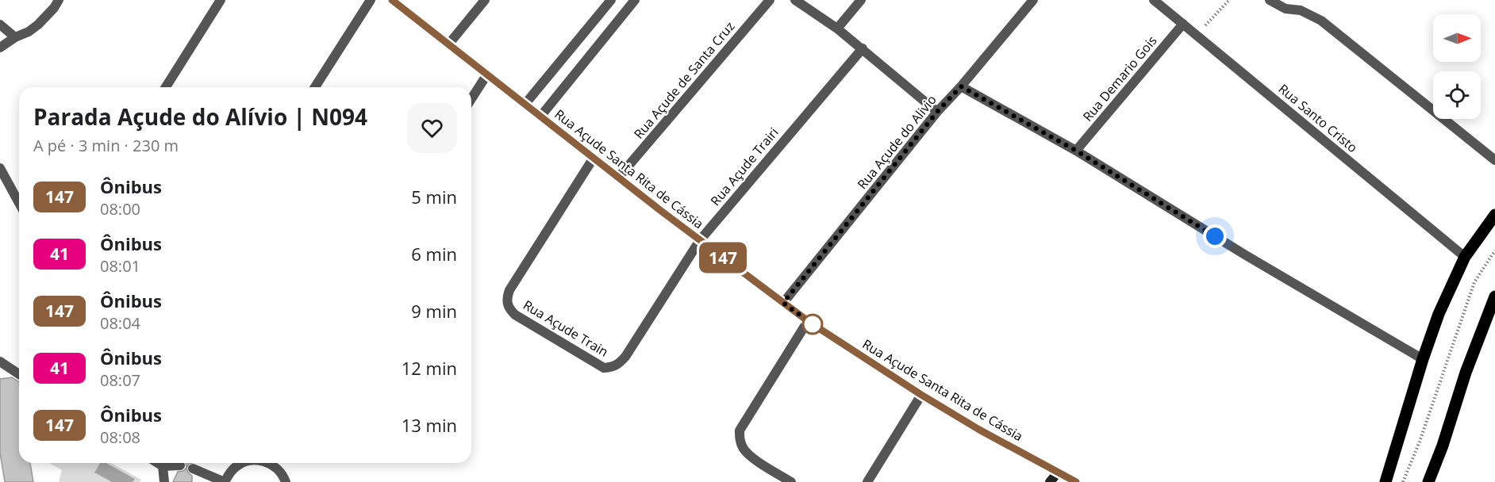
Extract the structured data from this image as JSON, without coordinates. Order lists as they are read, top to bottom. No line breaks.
{"streets":{"street":["Rua Demario Gois","Rua Açude de Santa Cruz","Rua Santo Cristo","Rua Açude do Alivio","Rua Açude Trairi","Rua Açude Santa Rita de Cássia","Rua Açude Train"]},"crossings":[["Rua Demario Gois","Rua Santo Cristo"],["Rua Açude de Santa Cruz","Rua Açude Santa Rita de Cássia"],["Rua Açude do Alivio","Rua Açude Santa Rita de Cássia"],["Rua Açude Trairi","Rua Açude Santa Rita de Cássia"],["Rua Açude Trairi","Rua Açude Train"],["Rua Açude Santa Rita de Cássia","Rua Açude Train"]],"lines":["bus line 147"],"north":"right","page":{"on_map":"147","heading":["Parada Açude do Alívio | N094","A pé · 3 min · 230 m"],"list":[{"mark":"147","name":"Ônibus","note":"08:00","value":"5 min"},{"mark":"41","name":"Ônibus","note":"08:01","value":"6 min"},{"mark":"147","name":"Ônibus","note":"08:04","value":"9 min"},{"mark":"41","name":"Ônibus","note":"08:07","value":"12 min"},{"mark":"147","name":"Ônibus","note":"08:08","value":"13 min"}]}}
